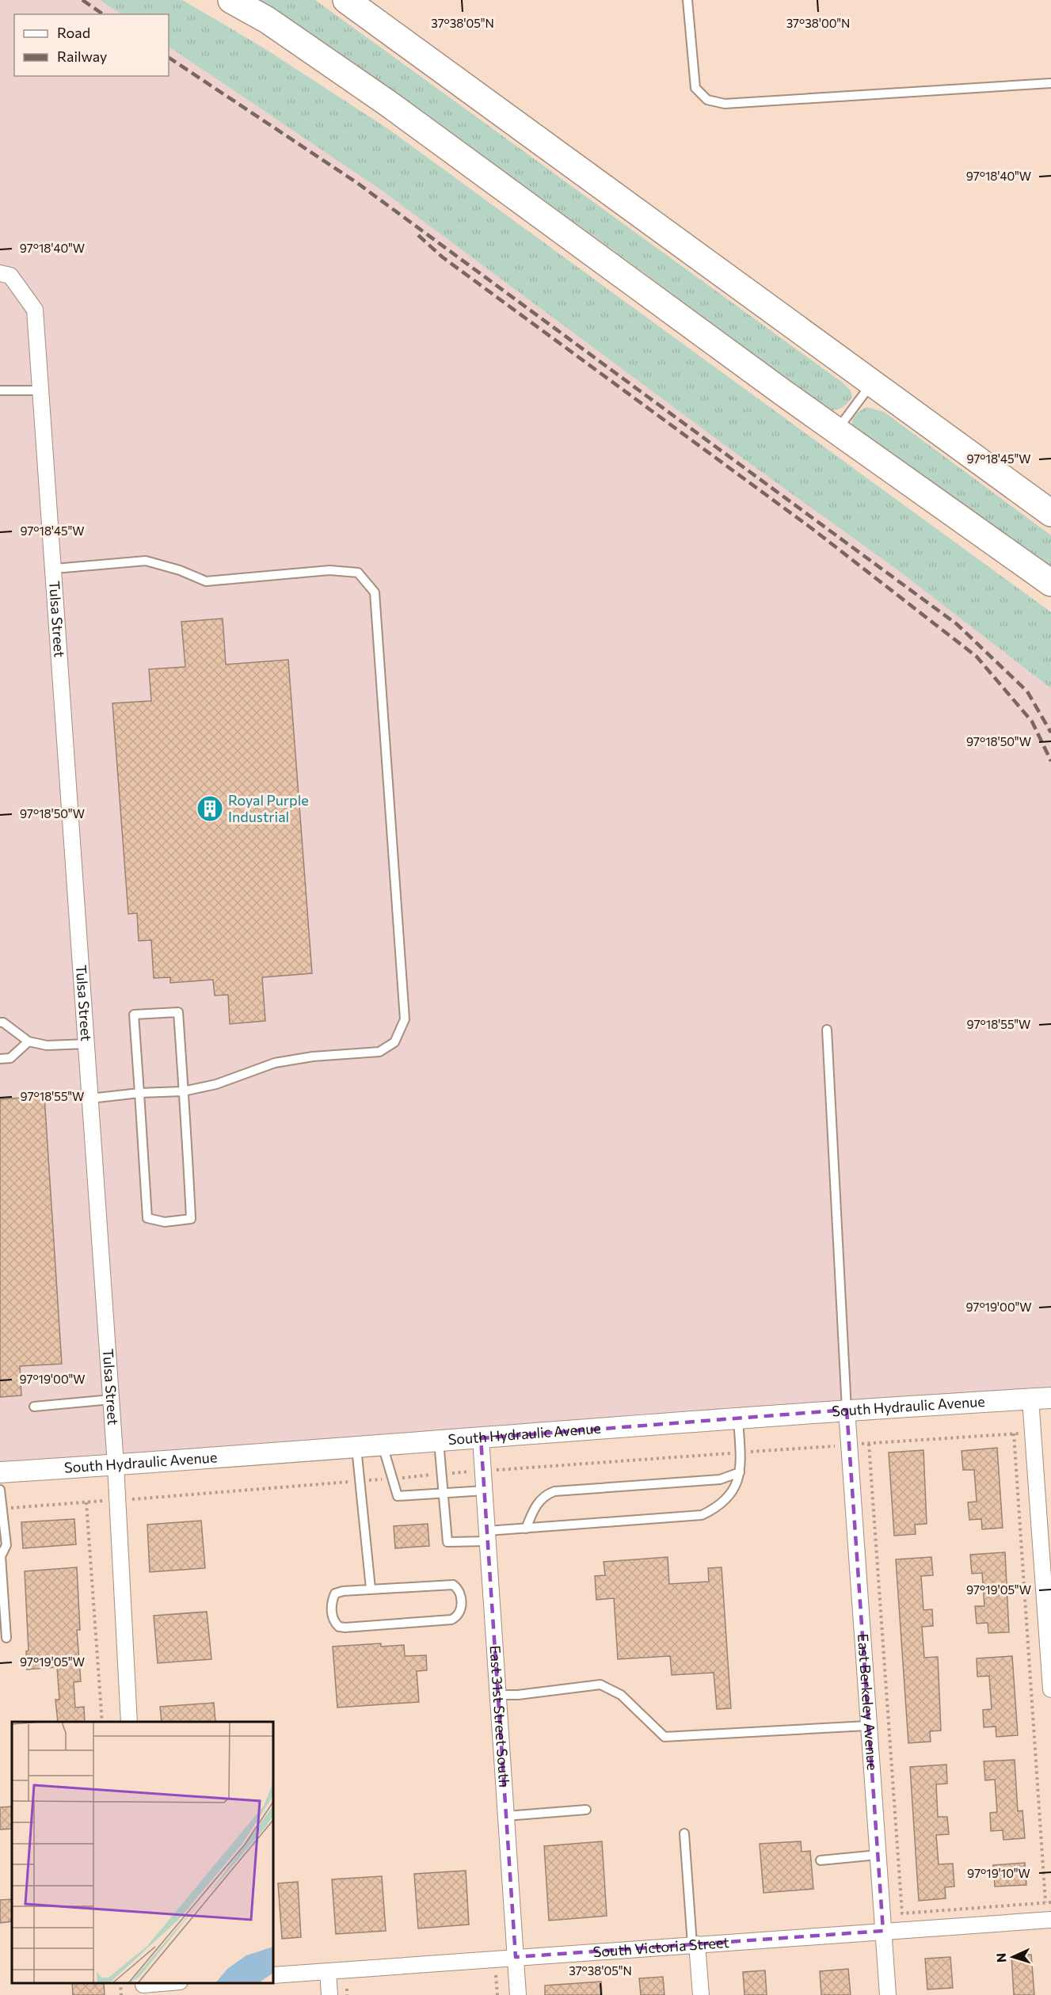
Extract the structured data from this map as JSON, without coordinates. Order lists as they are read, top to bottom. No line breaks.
{"streets":{"street":["Tulsa Street","South Hydraulic Avenue","East Berkeley Avenue","East 31st Street South","South Victoria Street"]},"crossings":[["Tulsa Street","South Hydraulic Avenue"],["South Hydraulic Avenue","East Berkeley Avenue"],["South Hydraulic Avenue","East 31st Street South"],["East Berkeley Avenue","South Victoria Street"],["East 31st Street South","South Victoria Street"]],"places":{"building":["Royal Purple Industrial"]},"legend":["Road","Railway"],"north":"left","coordinates":["37°38'05\"N","37°38'00\"N","97°18'40\"W","97°18'45\"W","97°18'50\"W","97°18'55\"W","97°19'00\"W","97°19'05\"W","97°19'10\"W"]}
